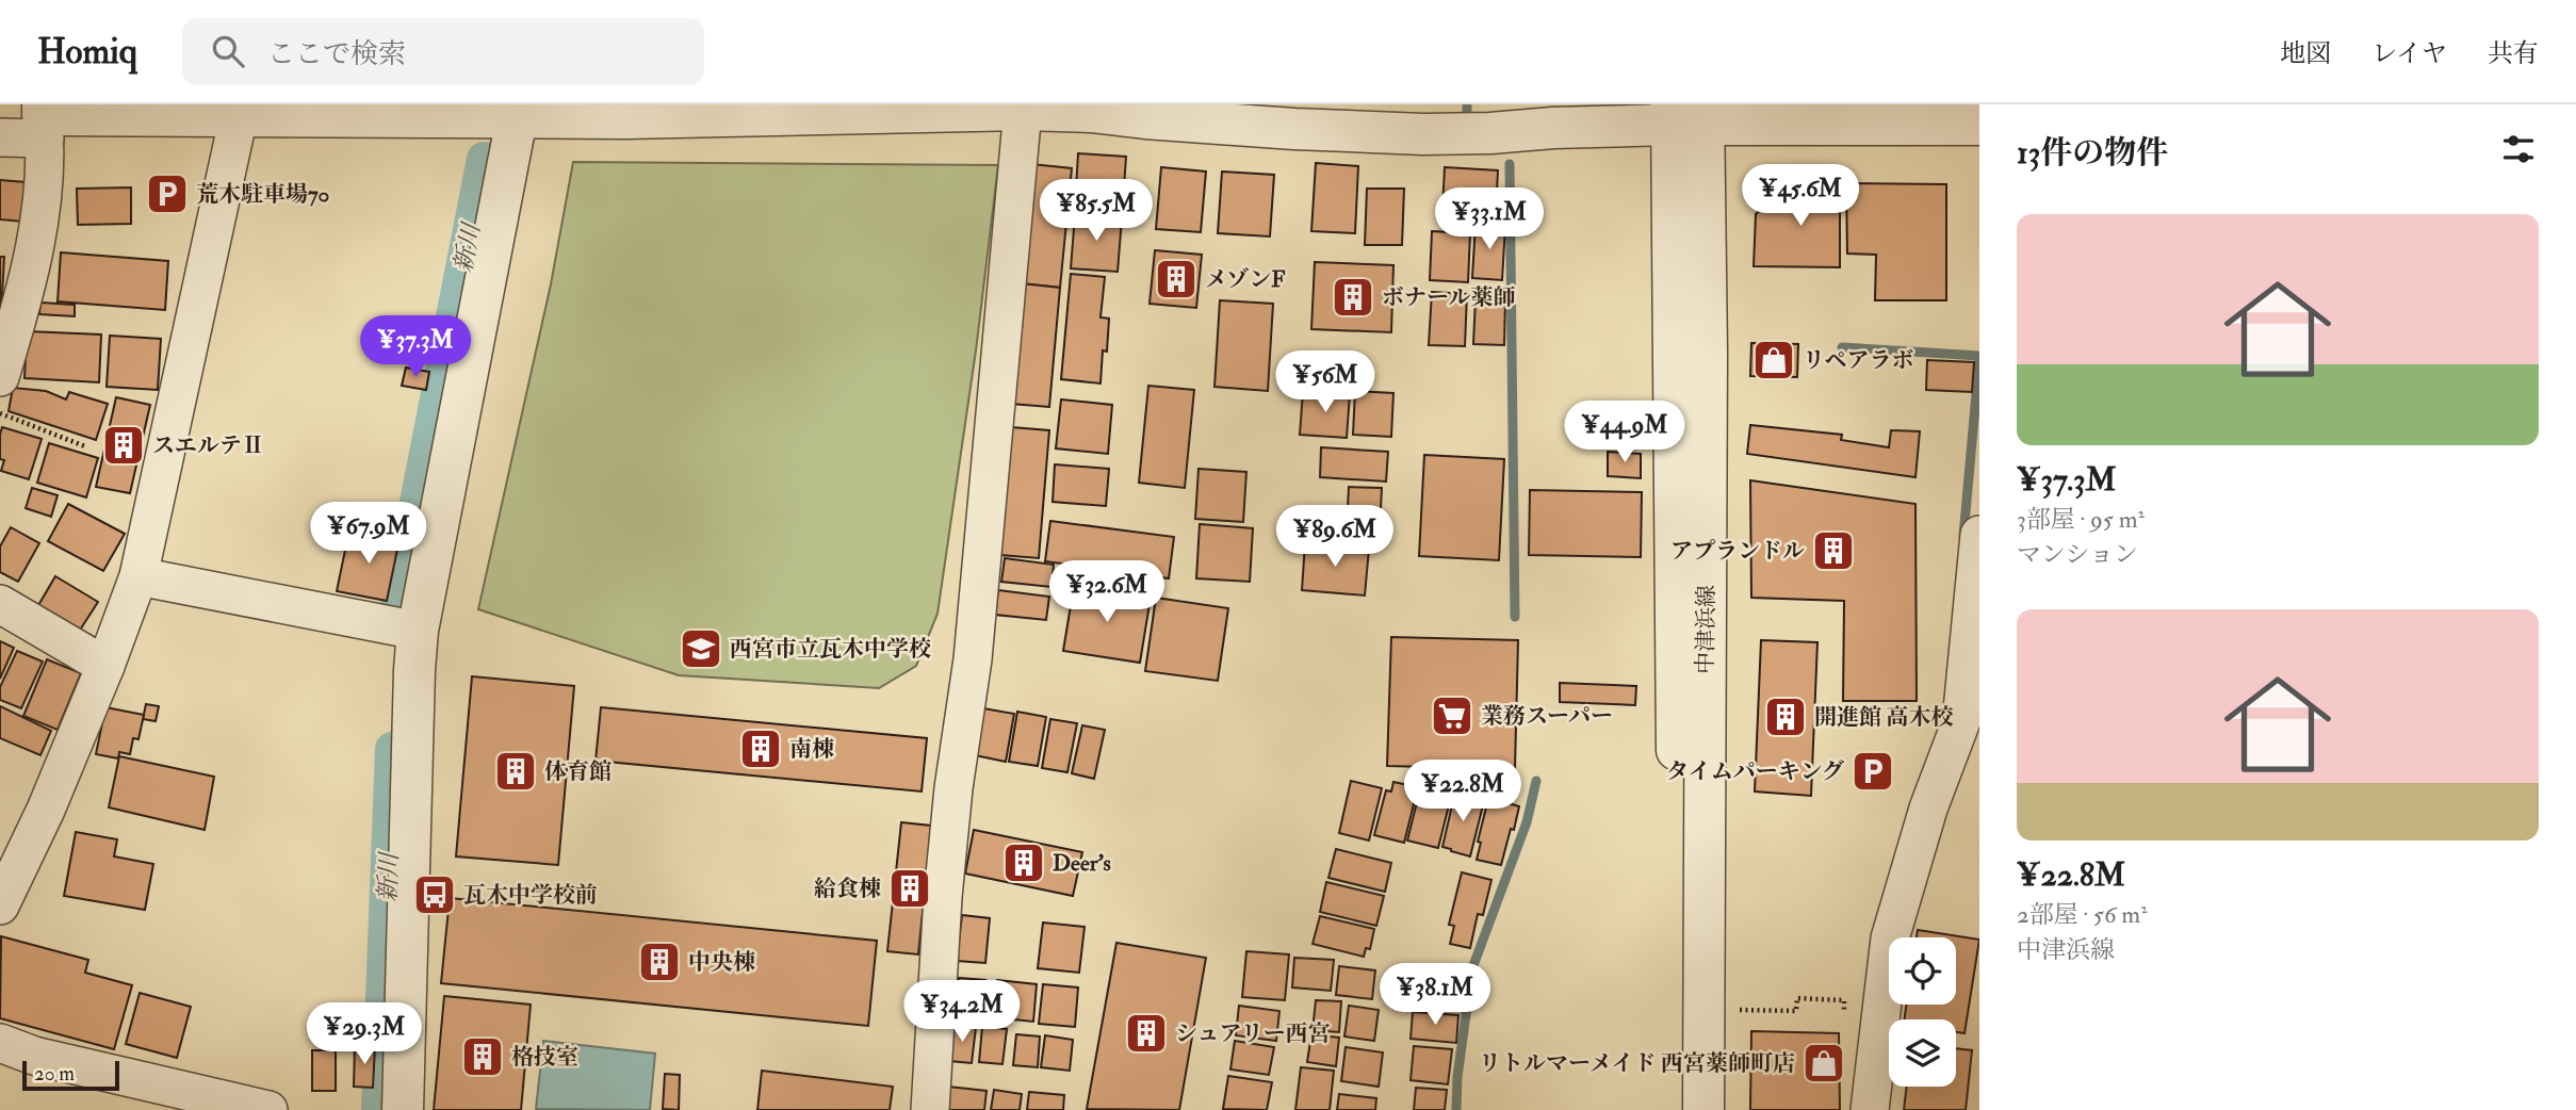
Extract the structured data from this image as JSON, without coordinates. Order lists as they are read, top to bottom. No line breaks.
{"streets":{"street":["中津浜線"]},"water":["新川"],"places":{"parking":["荒木駐車場70","タイムパーキング"],"building":["メゾンF","ボナール薬師","スエルテⅡ","アプランドル","開進館 高木校","南棟","体育館","Deer's","給食棟","中央棟","シュアリー西宮","格技室"],"shop":["リペアラボ","リトルマーメイド 西宮薬師町店"],"school or university":["西宮市立瓦木中学校"],"supermarket":["業務スーパー"],"bus stop":["瓦木中学校前"]},"scale_bar":"20 m","page":{"header":"Homiq","search":"ここで検索","nav":["地図","レイヤ","共有"],"heading":"13件の物件","price":["¥45.6M","¥85.5M","¥33.1M","¥37.3M","¥56M","¥44.9M","¥67.9M","¥89.6M","¥32.6M","¥22.8M","¥38.1M","¥34.2M","¥29.3M"],"list":[{"name":"¥37.3M","note":"3部屋 · 95 m² · マンション"},{"name":"¥22.8M","note":"2部屋 · 56 m² · 中津浜線"}],"scale":"20 m"}}
